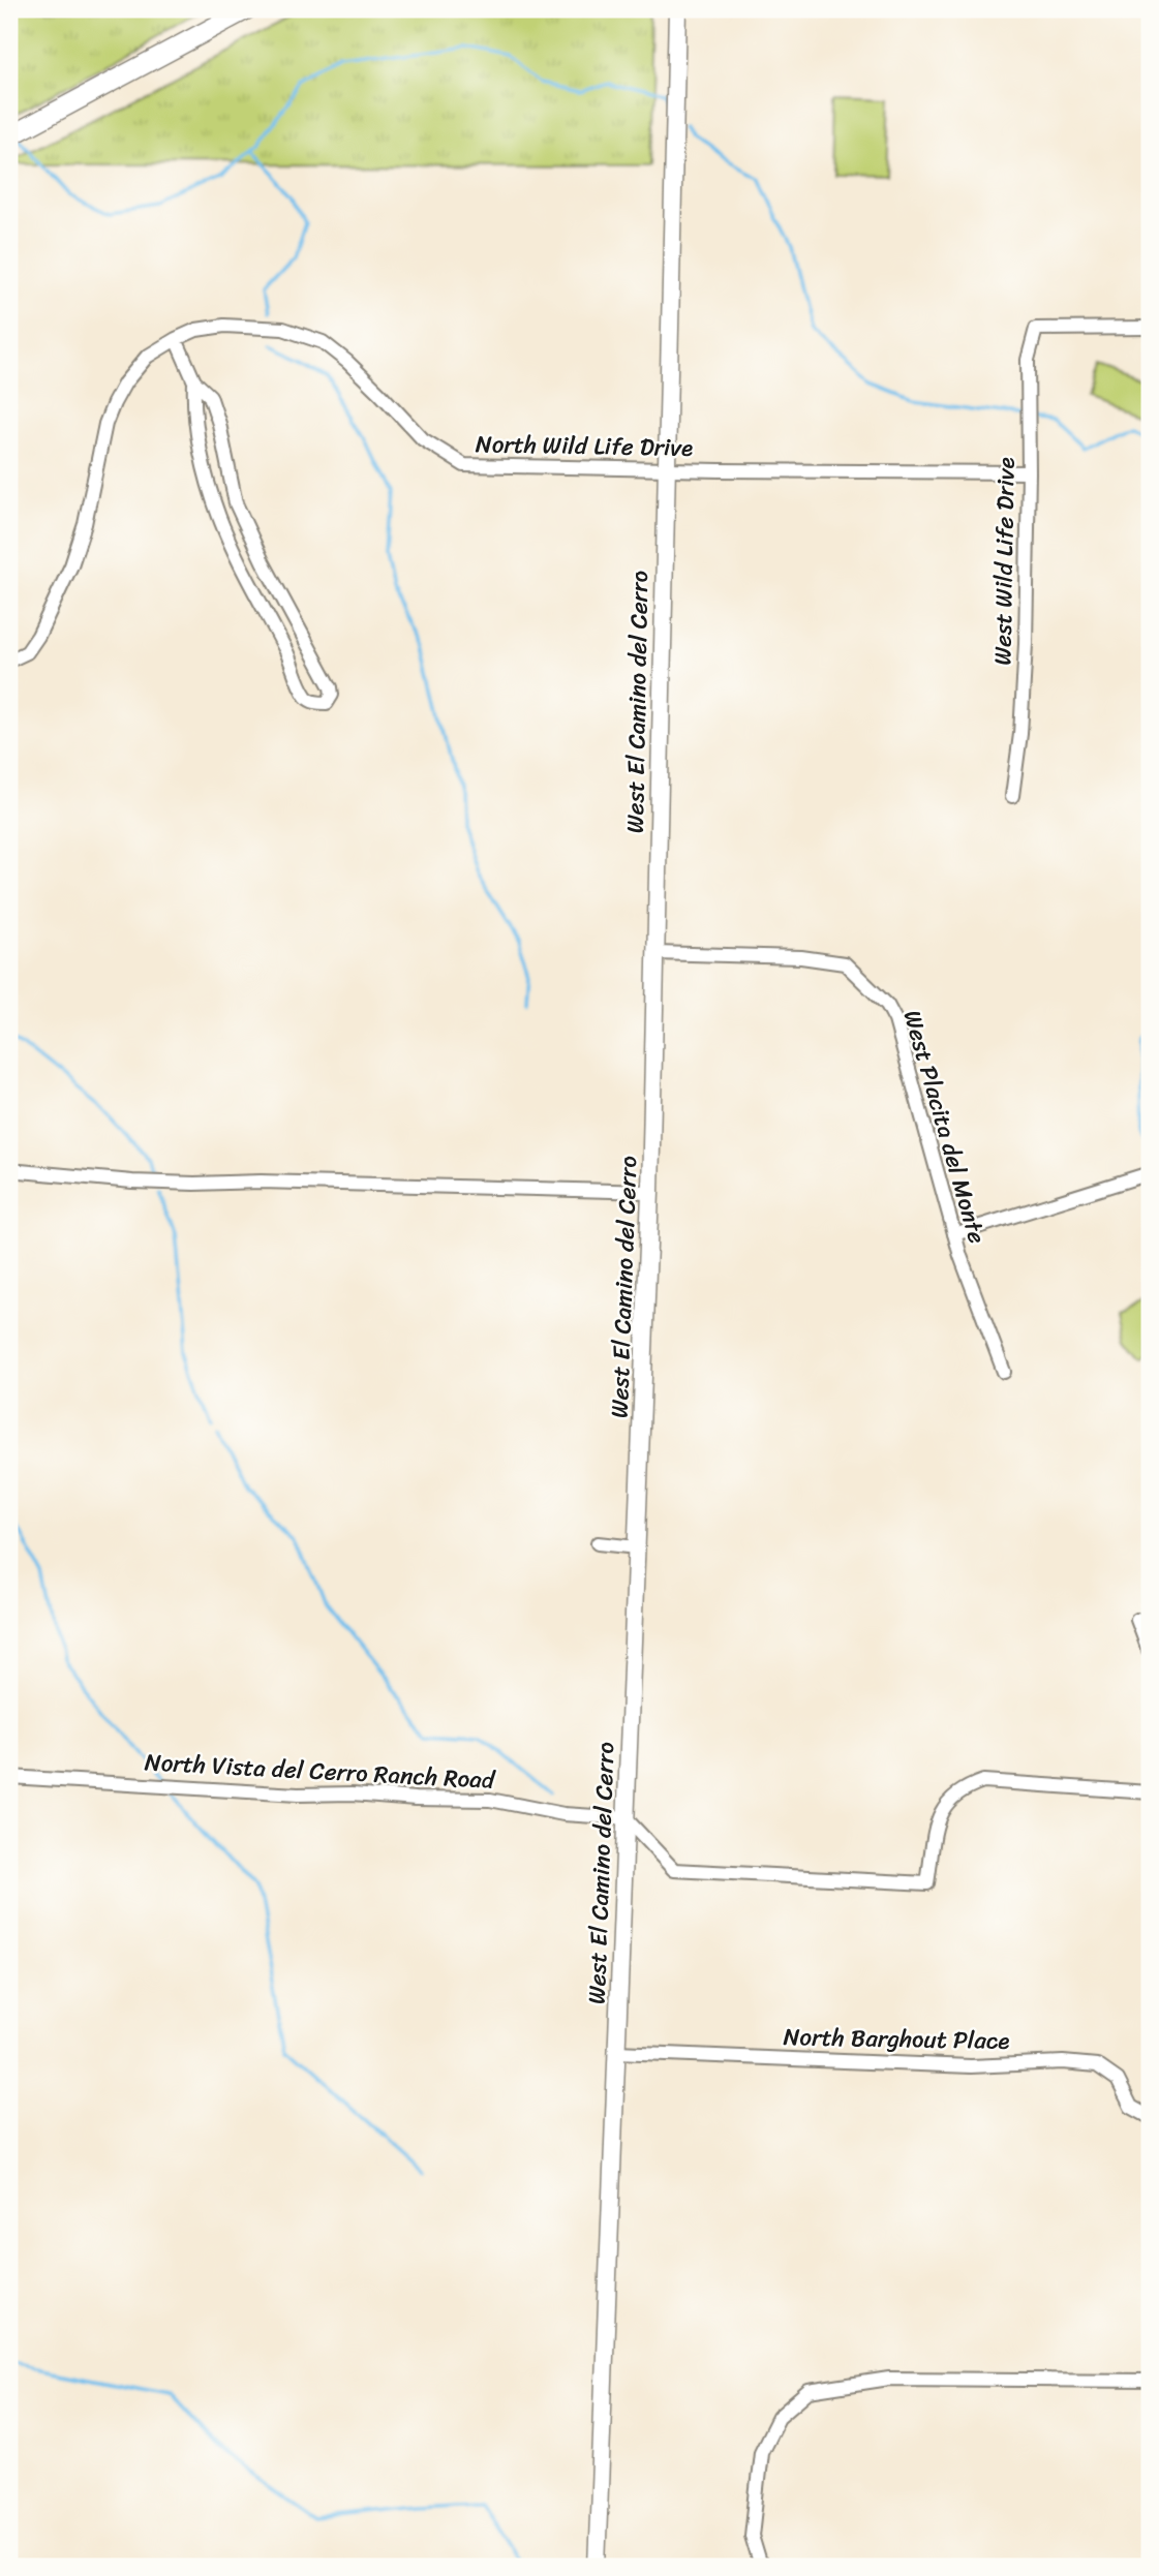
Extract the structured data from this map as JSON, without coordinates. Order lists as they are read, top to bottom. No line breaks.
{"streets":{"street":["North Wild Life Drive","West Wild Life Drive","West El Camino del Cerro","West Placita del Monte","North Vista del Cerro Ranch Road","North Barghout Place"]},"crossings":[["North Wild Life Drive","West Wild Life Drive"],["North Wild Life Drive","West El Camino del Cerro"],["West El Camino del Cerro","West Placita del Monte"],["West El Camino del Cerro","North Vista del Cerro Ranch Road"],["West El Camino del Cerro","North Barghout Place"]]}
